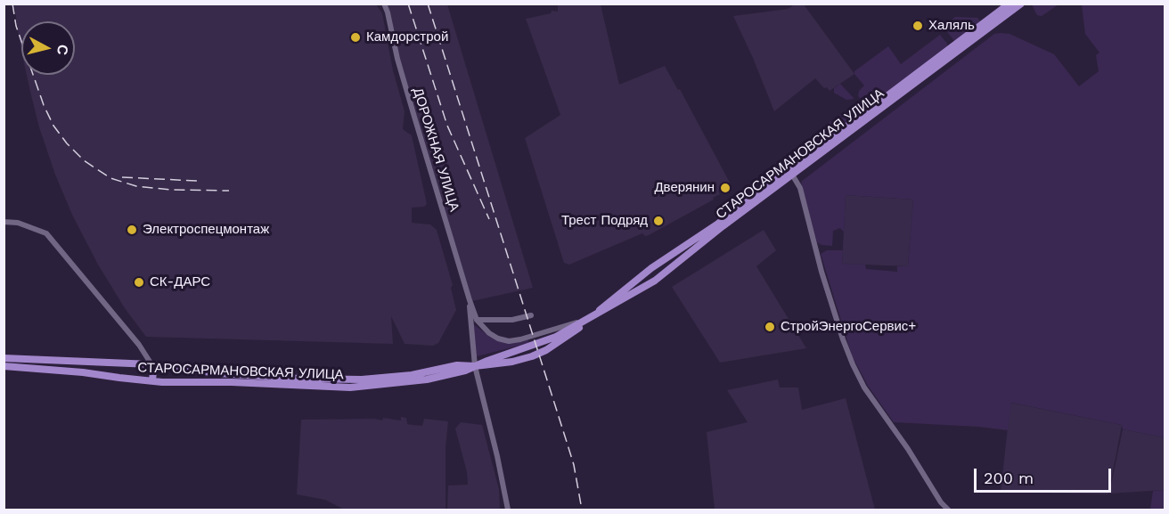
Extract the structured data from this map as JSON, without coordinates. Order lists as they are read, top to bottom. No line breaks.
{"streets":{"main road":["СТАРОСАРМАНОВСКАЯ УЛИЦА"],"street":["ДОРОЖНАЯ УЛИЦА"]},"places":["Халяль","Камдорстрой","Дверянин","Трест Подряд","Электроспецмонтаж","СК-ДАРС","СтройЭнергоСервис+"],"scale_bar":"200 m","north":"right"}
